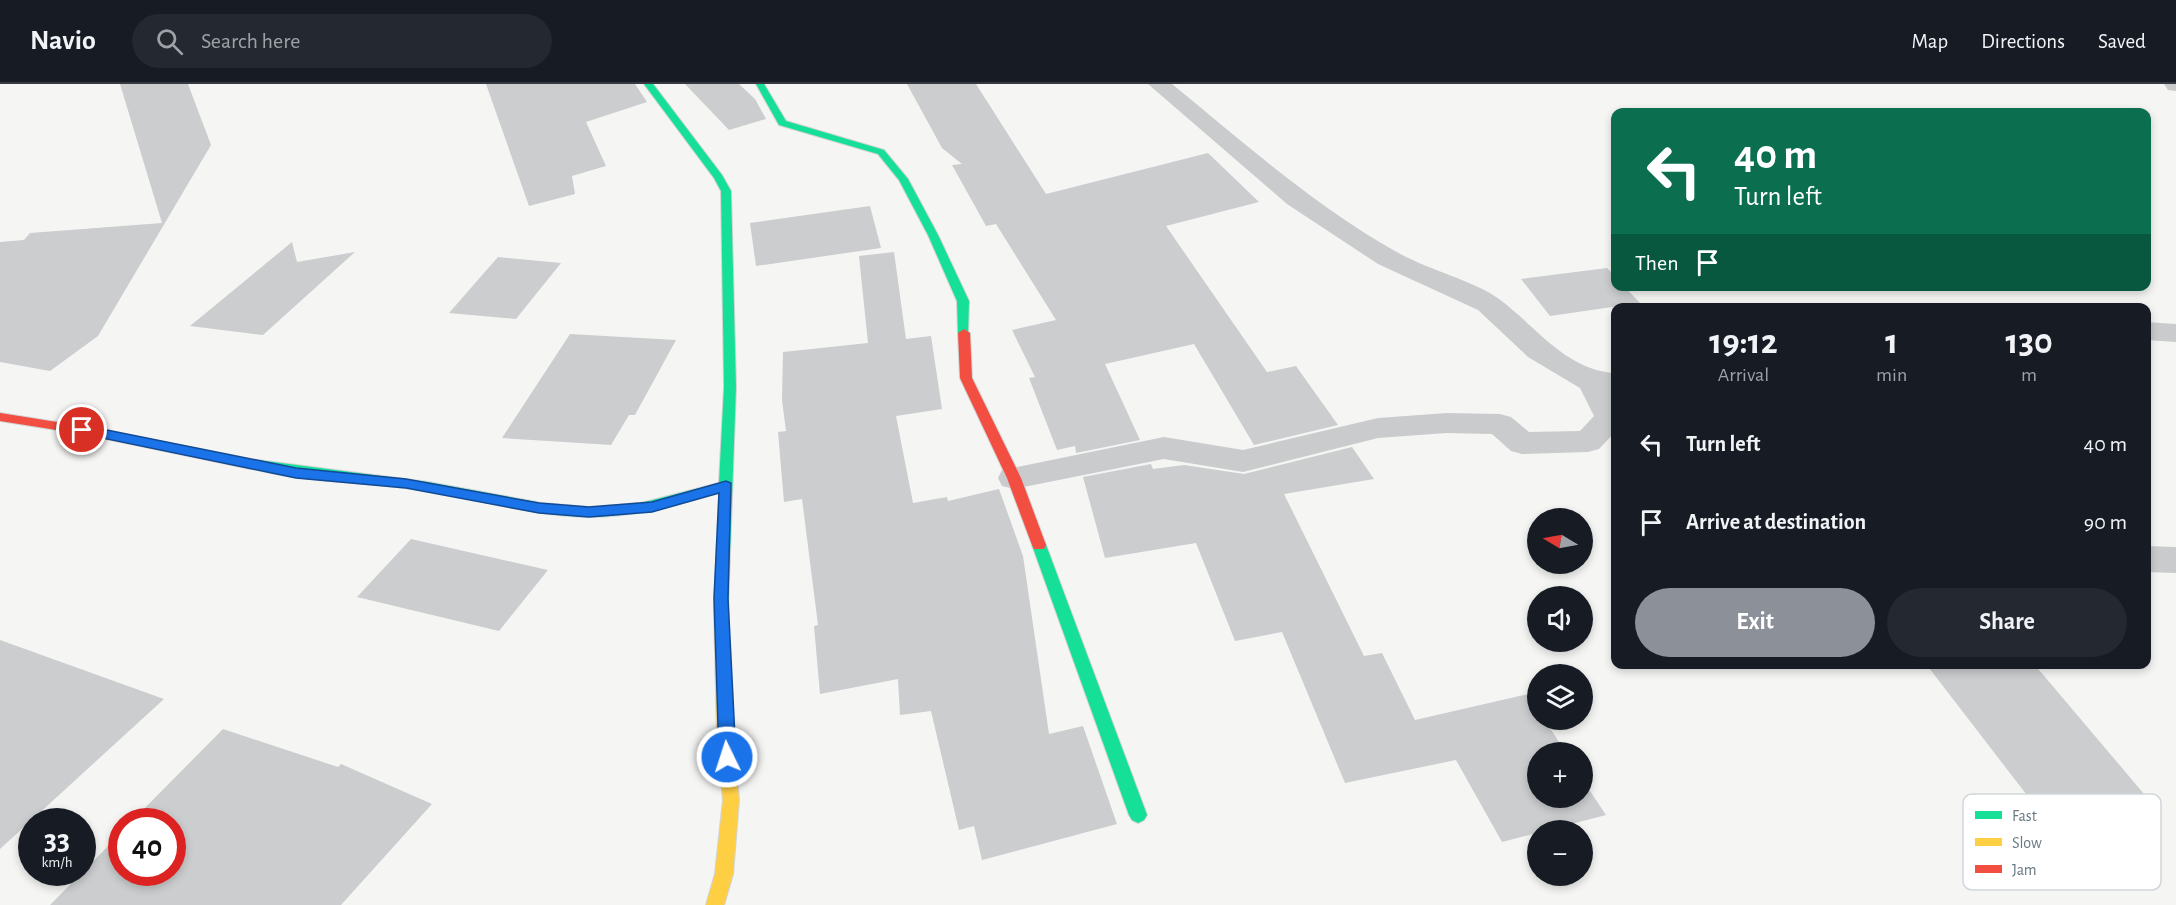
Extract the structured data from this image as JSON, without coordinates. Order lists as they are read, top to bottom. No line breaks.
{"legend":["Fast","Slow","Jam"],"north":"left","page":{"header":"Navio","search":"Search here","nav":["Map","Directions","Saved"],"turn":["40 m","Turn left"],"then":"Then","eta":["19:12","Arrival","1","min","130","m"],"list":[{"name":"Turn left","value":"40 m"},{"name":"Arrive at destination","value":"90 m"}],"map_buttons":["+","−"],"buttons":["Exit","Share"],"speed":"33 km/h","limit":"40"}}
